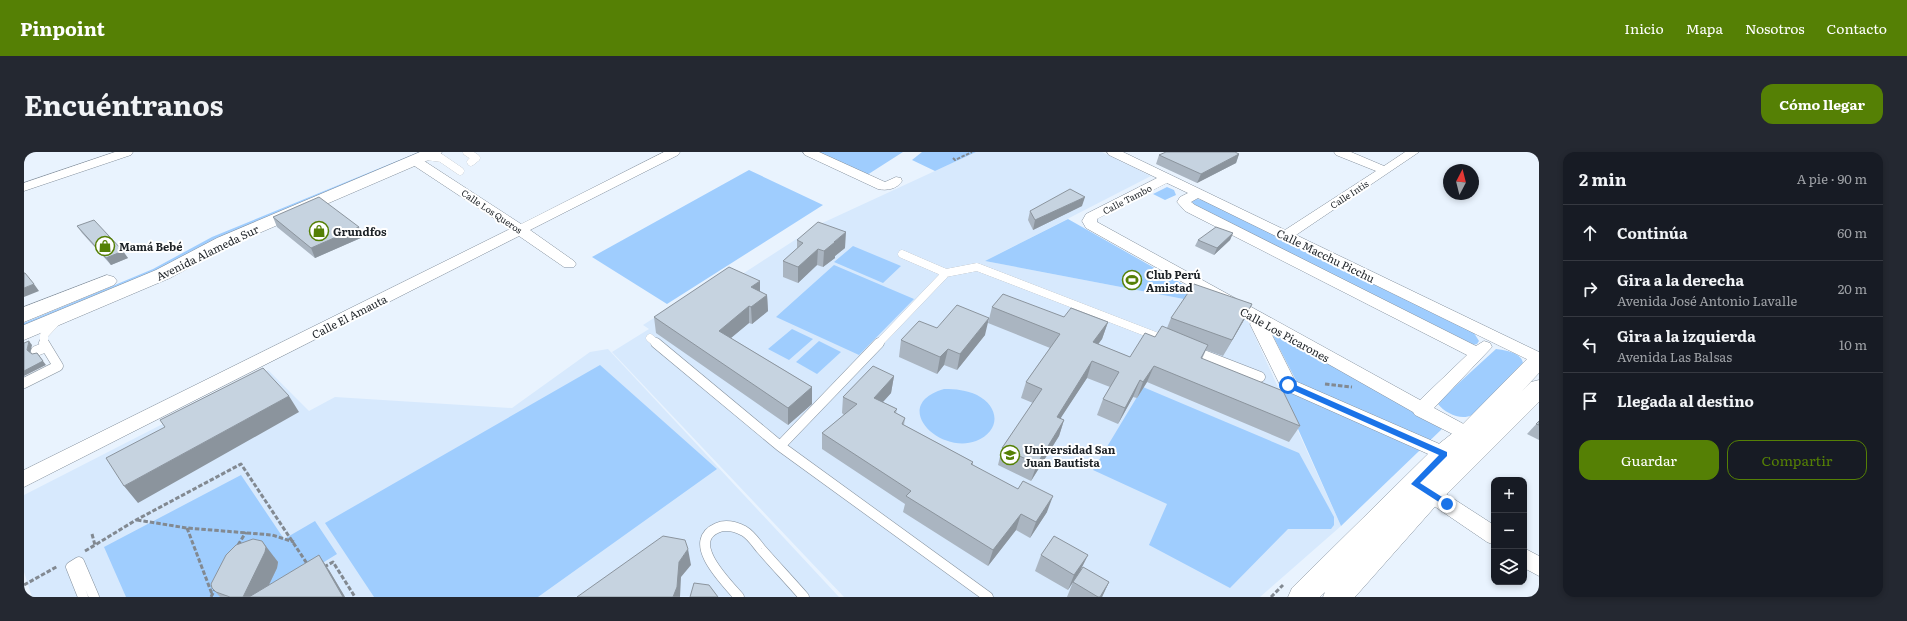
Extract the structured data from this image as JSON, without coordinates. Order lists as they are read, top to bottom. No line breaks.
{"streets":{"main road":["Avenida Alameda Sur"],"street":["Calle Intis","Calle Tambo","Calle Los Queros","Calle Macchu Picchu","Calle El Amauta","Calle Los Picarones"]},"crossings":[["Calle Intis","Calle Macchu Picchu"],["Calle Tambo","Calle Macchu Picchu"],["Calle Tambo","Calle Los Picarones"],["Calle Los Queros","Avenida Alameda Sur"],["Calle Los Queros","Calle El Amauta"]],"places":{"shop":["Grundfos","Mamá Bebé"],"sports":["Club Perú Amistad"],"school or university":["Universidad San Juan Bautista"]},"north":"top","page":{"header":"Pinpoint","nav":["Inicio","Mapa","Nosotros","Contacto"],"title":"Encuéntranos","buttons":["Cómo llegar",["Guardar","Compartir"]],"heading":["2 min","A pie · 90 m"],"list":[["Continúa","60 m"],["Gira a la derecha","Avenida José Antonio Lavalle","20 m"],["Gira a la izquierda","Avenida Las Balsas","10 m"],"Llegada al destino"],"map_buttons":["+","−"]}}
